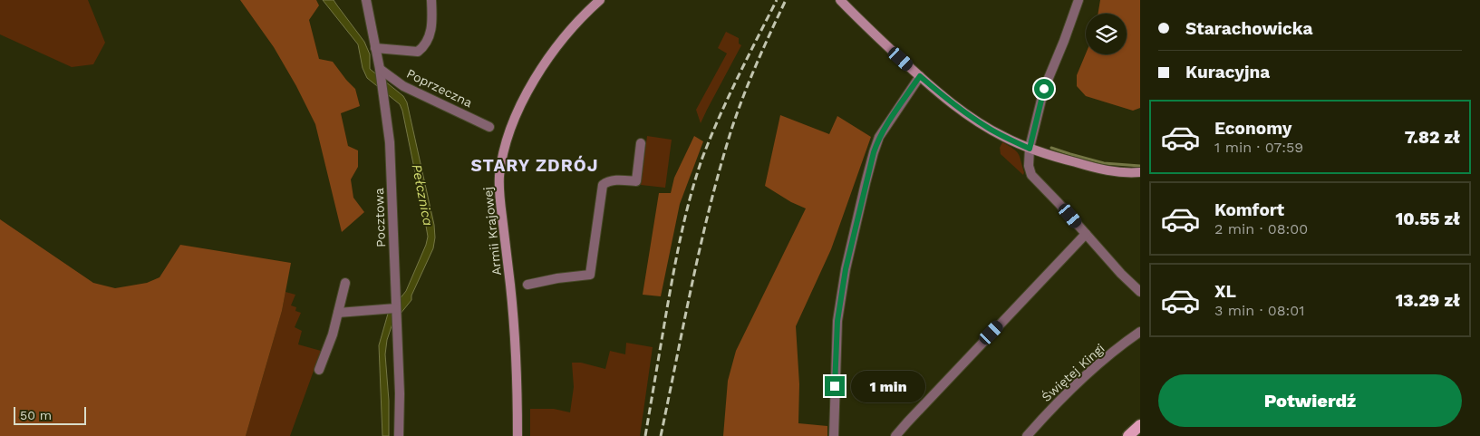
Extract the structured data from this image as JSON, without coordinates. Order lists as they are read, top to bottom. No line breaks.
{"streets":{"main road":["Armii Krajowej"],"street":["Poprzeczna","Pocztowa","Świętej Kingi"]},"crossings":[["Poprzeczna","Pocztowa"]],"districts":["STARY ZDRÓJ"],"water":["Pełcznica"],"scale_bar":"50 m","page":{"banner":["Starachowicka","Kuracyjna"],"list":[{"name":"Economy","note":"1 min · 07:59","value":"7.82 zł"},{"name":"Komfort","note":"2 min · 08:00","value":"10.55 zł"},{"name":"XL","note":"3 min · 08:01","value":"13.29 zł"}],"buttons":"Potwierdź","bubble":"1 min","scale":"50 m"}}
